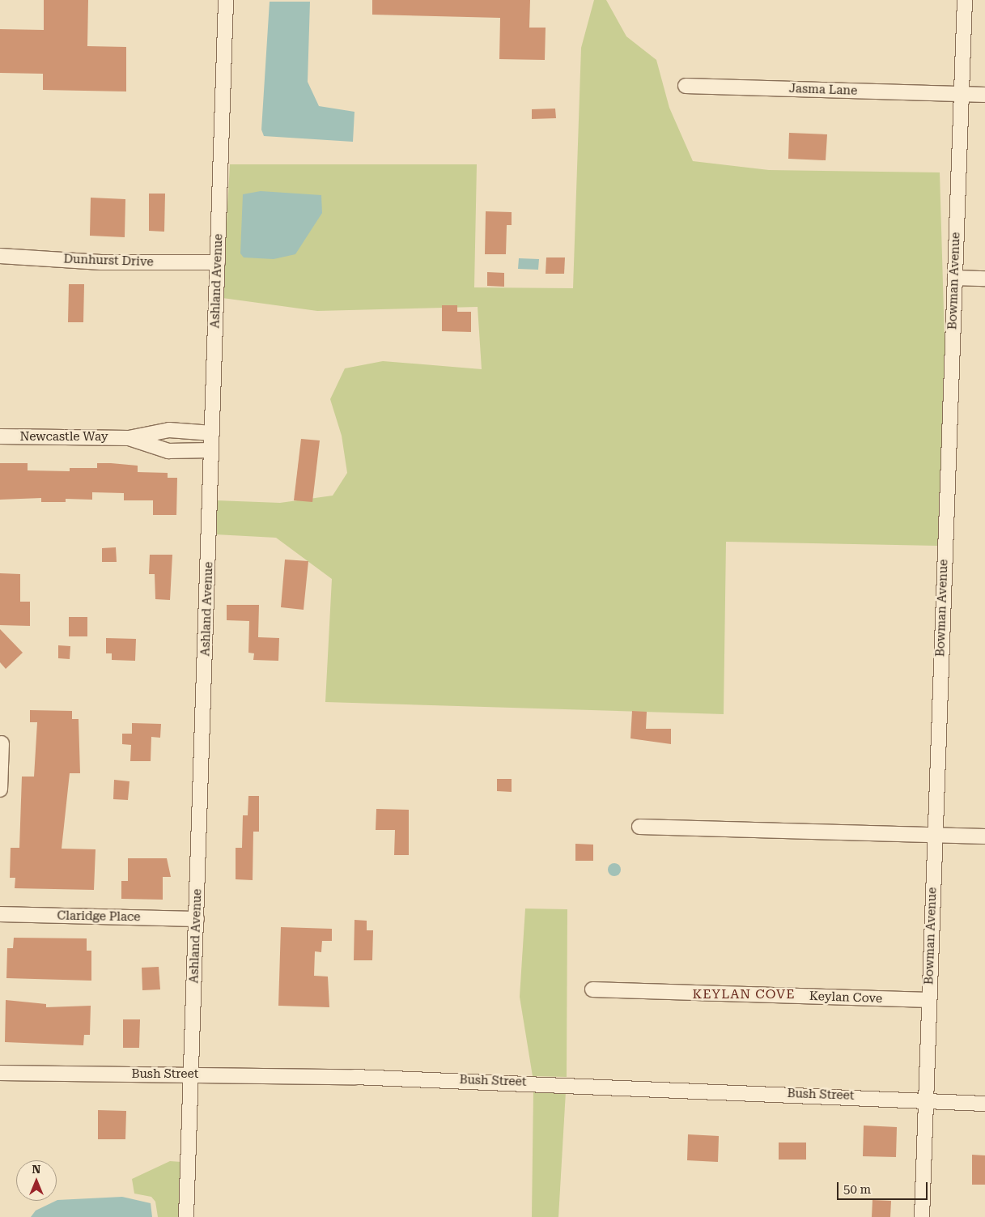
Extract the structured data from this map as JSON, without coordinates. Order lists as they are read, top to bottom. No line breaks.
{"streets":{"street":["Jasma Lane","Dunhurst Drive","Ashland Avenue","Bowman Avenue","Newcastle Way","Claridge Place","Keylan Cove","Bush Street"]},"crossings":[["Jasma Lane","Bowman Avenue"],["Dunhurst Drive","Ashland Avenue"],["Ashland Avenue","Newcastle Way"],["Ashland Avenue","Claridge Place"],["Ashland Avenue","Bush Street"],["Bowman Avenue","Keylan Cove"],["Bowman Avenue","Bush Street"]],"districts":["KEYLAN COVE"],"scale_bar":"50 m","north":"top"}
